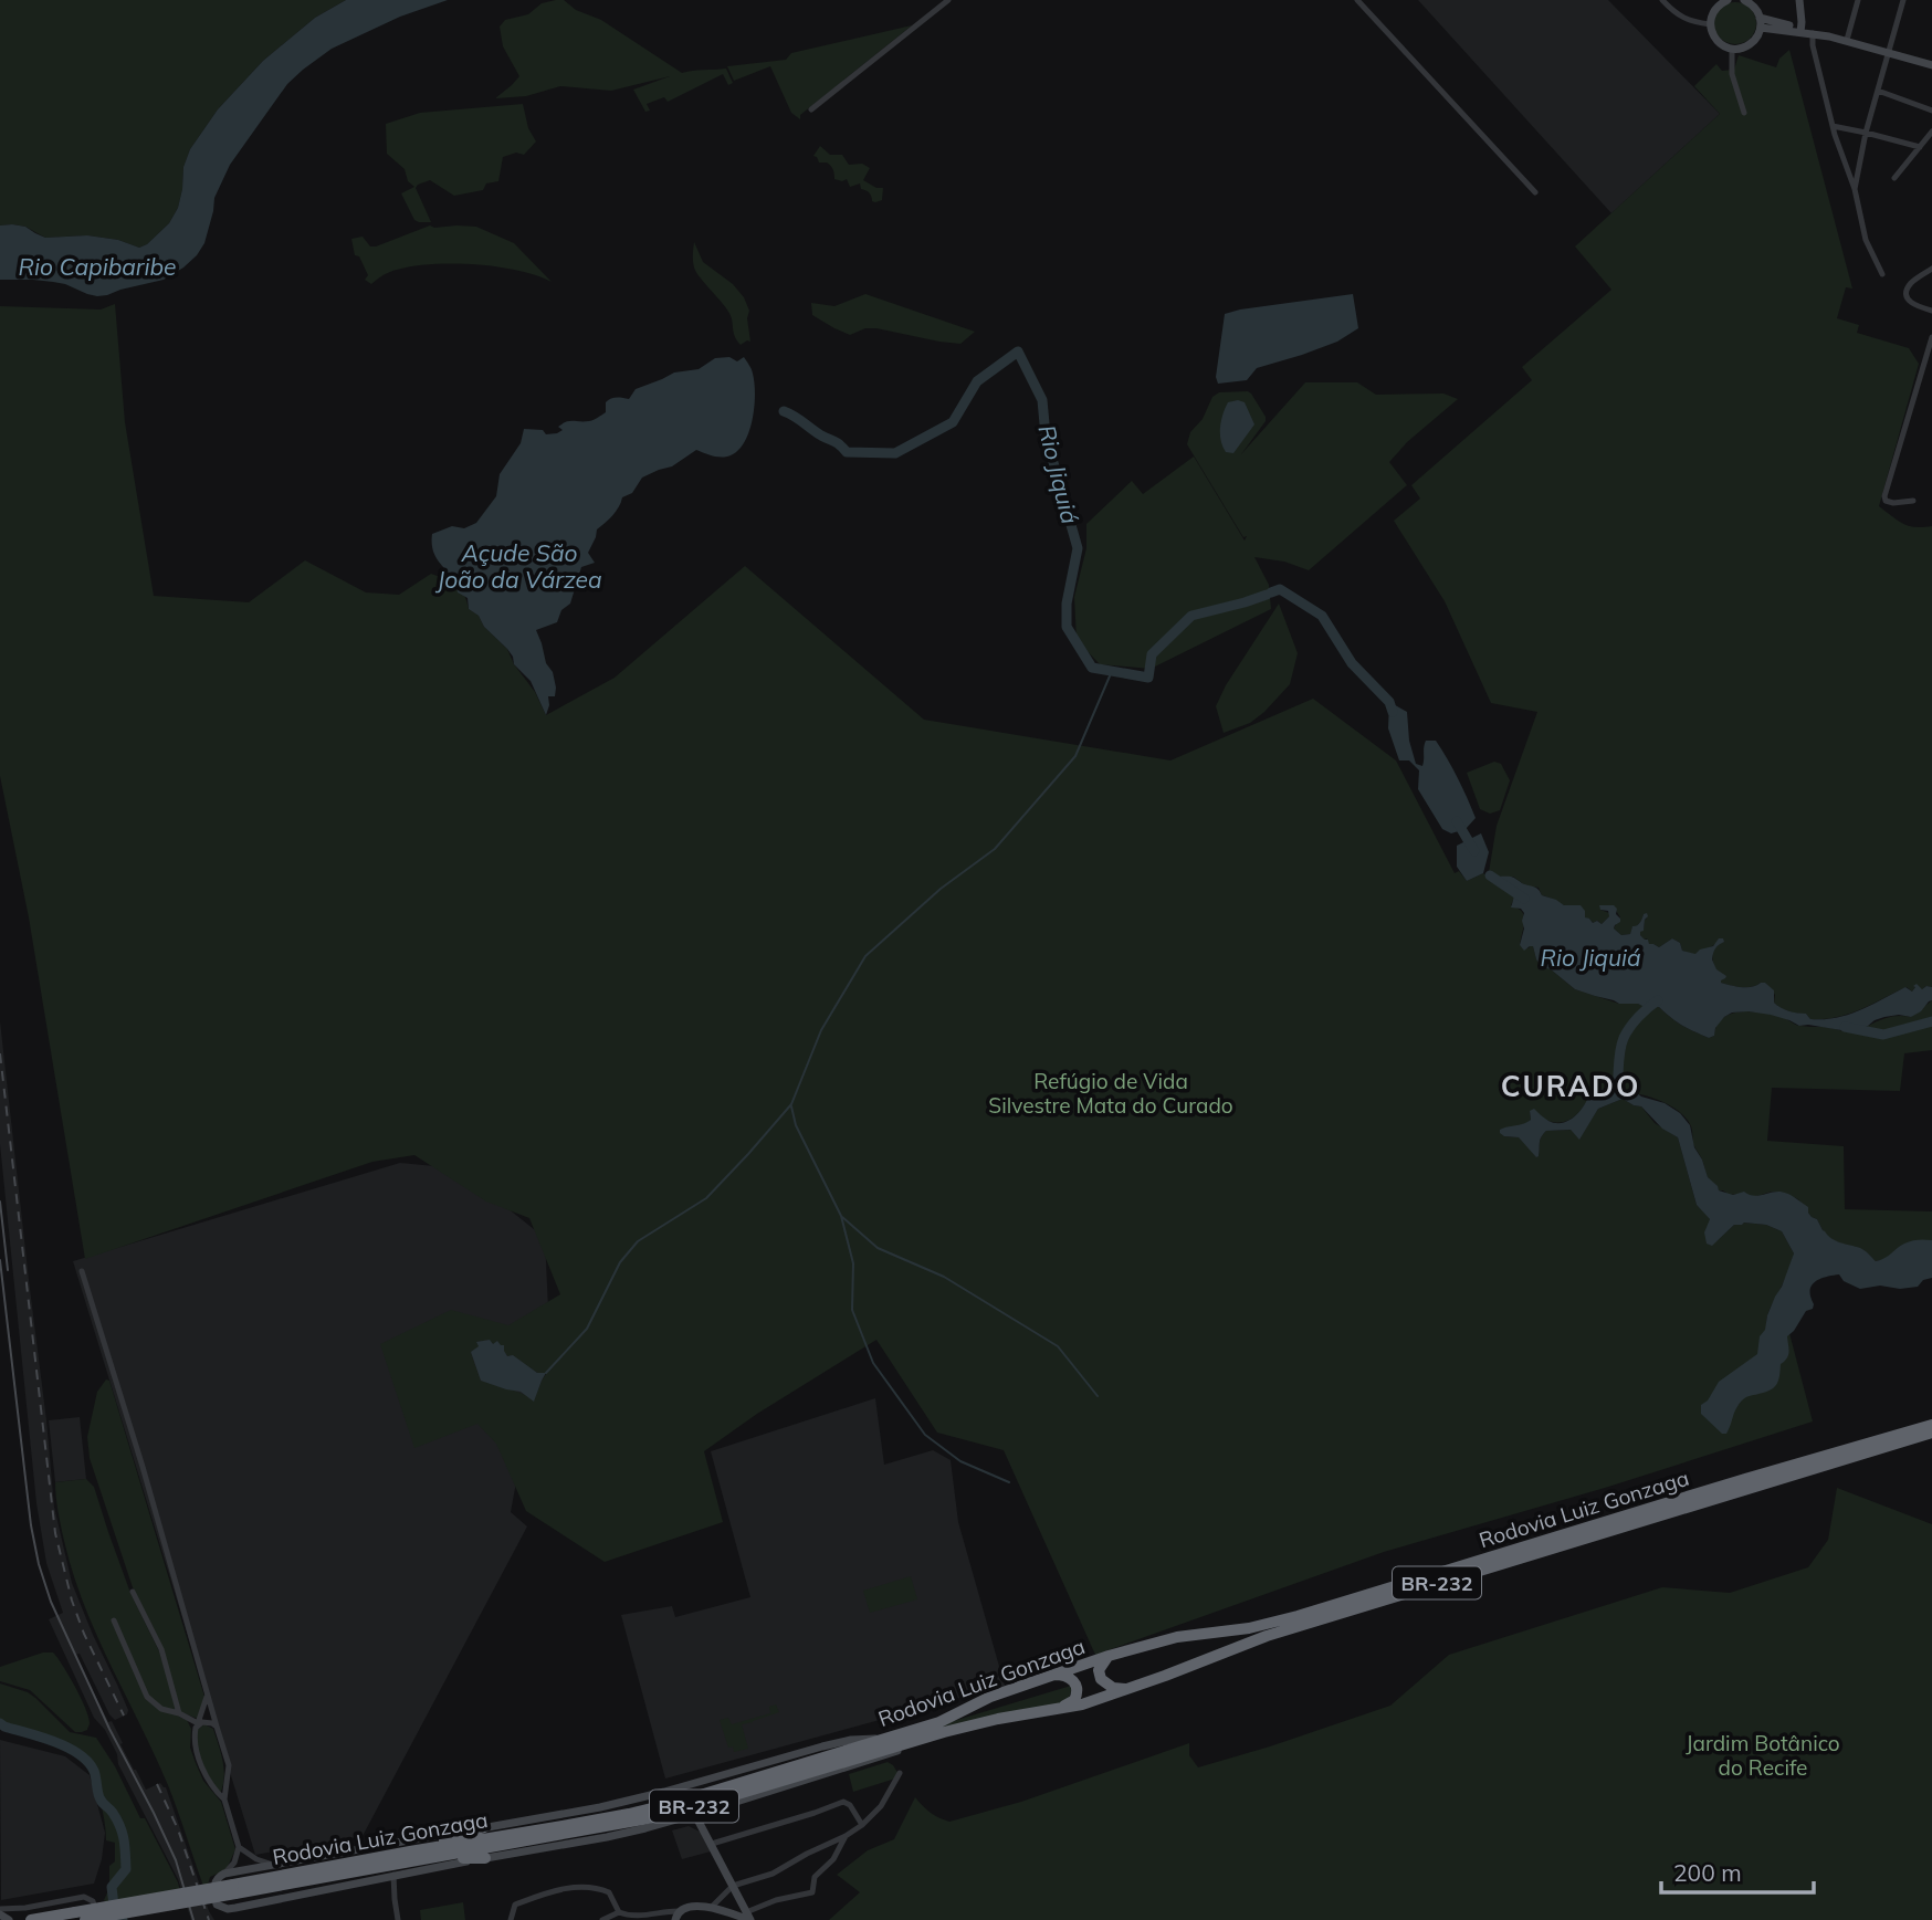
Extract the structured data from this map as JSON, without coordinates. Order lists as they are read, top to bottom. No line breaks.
{"streets":{"highway":["Rodovia Luiz Gonzaga","BR-232"]},"districts":["CURADO"],"water":["Rio Capibaribe","Rio Jiquiá","Açude São João da Várzea"],"parks":["Refúgio de Vida Silvestre Mata do Curado","Jardim Botânico do Recife"],"scale_bar":"200 m"}
